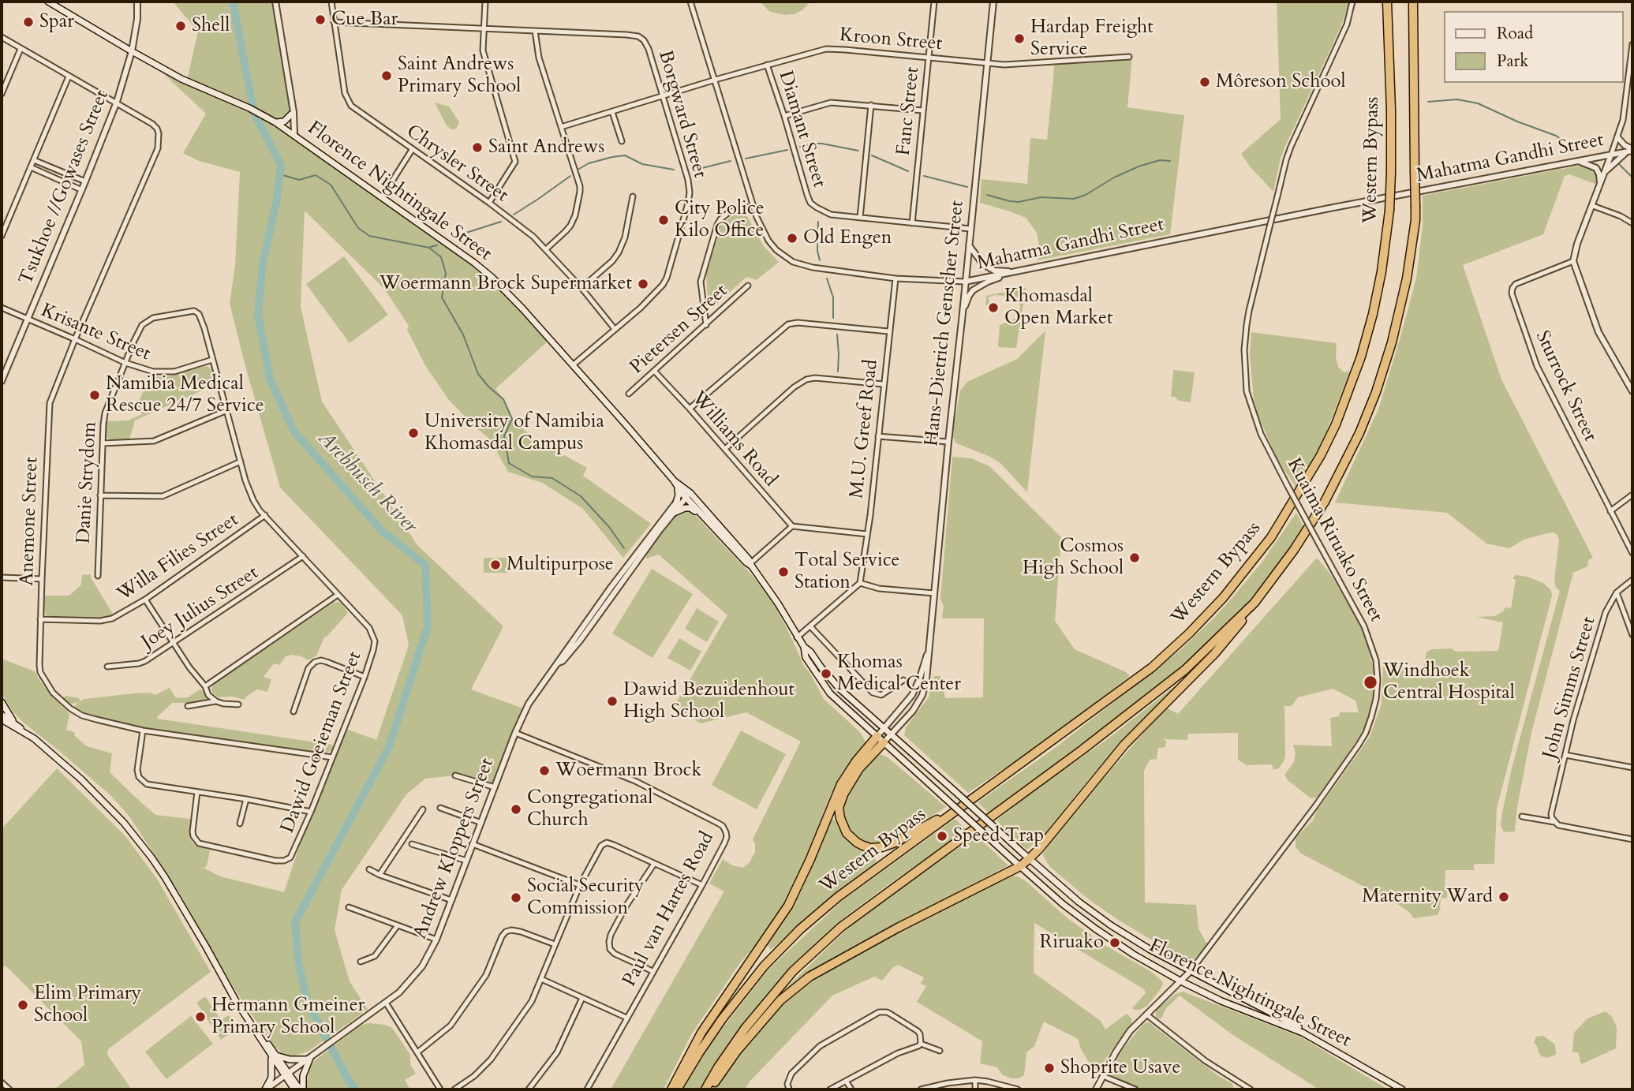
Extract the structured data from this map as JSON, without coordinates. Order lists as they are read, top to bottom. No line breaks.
{"streets":{"highway":["Western Bypass"],"main road":["Florence Nightingale Street"],"street":["Kroon Street","Fanc Street","Borgward Street","Diamant Street","Mahatma Gandhi Street","Chrysler Street","Tsukhoe //Gowases Street","Hans-Dietrich Genscher Street","Pietersen Street","Krisante Street","Sturrock Street","M.U. Greef Road","Williams Road","Danie Strydom","Anemone Street","Kuaima Riruako Street","Willa Filies Street","Joey Julius Street","John Simms Street","Dawid Goeieman Street","Andrew Kloppers Street","Paul van Hartes Road"]},"crossings":[["Kroon Street","Fanc Street"],["Kroon Street","Borgward Street"],["Kroon Street","Diamant Street"],["Kroon Street","Mahatma Gandhi Street"],["Kroon Street","Hans-Dietrich Genscher Street"],["Fanc Street","Diamant Street"],["Borgward Street","Chrysler Street"],["Borgward Street","Florence Nightingale Street"],["Diamant Street","Hans-Dietrich Genscher Street"],["Mahatma Gandhi Street","Hans-Dietrich Genscher Street"],["Mahatma Gandhi Street","M.U. Greef Road"],["Tsukhoe //Gowases Street","Florence Nightingale Street"],["Tsukhoe //Gowases Street","Krisante Street"],["Tsukhoe //Gowases Street","Anemone Street"],["Florence Nightingale Street","Hans-Dietrich Genscher Street"],["Florence Nightingale Street","Kuaima Riruako Street"],["Florence Nightingale Street","Andrew Kloppers Street"],["Pietersen Street","Williams Road"],["Krisante Street","Danie Strydom"],["Krisante Street","Anemone Street"],["Krisante Street","Dawid Goeieman Street"],["Danie Strydom","Dawid Goeieman Street"],["Anemone Street","Willa Filies Street"],["Anemone Street","Dawid Goeieman Street"],["Willa Filies Street","Dawid Goeieman Street"],["Joey Julius Street","Dawid Goeieman Street"],["Andrew Kloppers Street","Paul van Hartes Road"]],"water":["Arebbusch River"],"places":["Cue Bar","Spar","Shell","Hardap Freight Service","Saint Andrews Primary School","Môreson School","Saint Andrews","City Police Kilo Office","Old Engen","Woermann Brock Supermarket","Khomasdal Open Market","Namibia Medical Rescue 24/7 Service","University of Namibia Khomasdal Campus","Cosmos High School","Multipurpose","Total Service Station","Khomas Medical Center","Windhoek Central Hospital","Dawid Bezuidenhout High School","Woermann Brock","Congregational Church","Speed Trap","Maternity Ward","Social Security Commission","Riruako","Elim Primary School","Hermann Gmeiner Primary School","Shoprite Usave"],"legend":["Road","Park"]}
